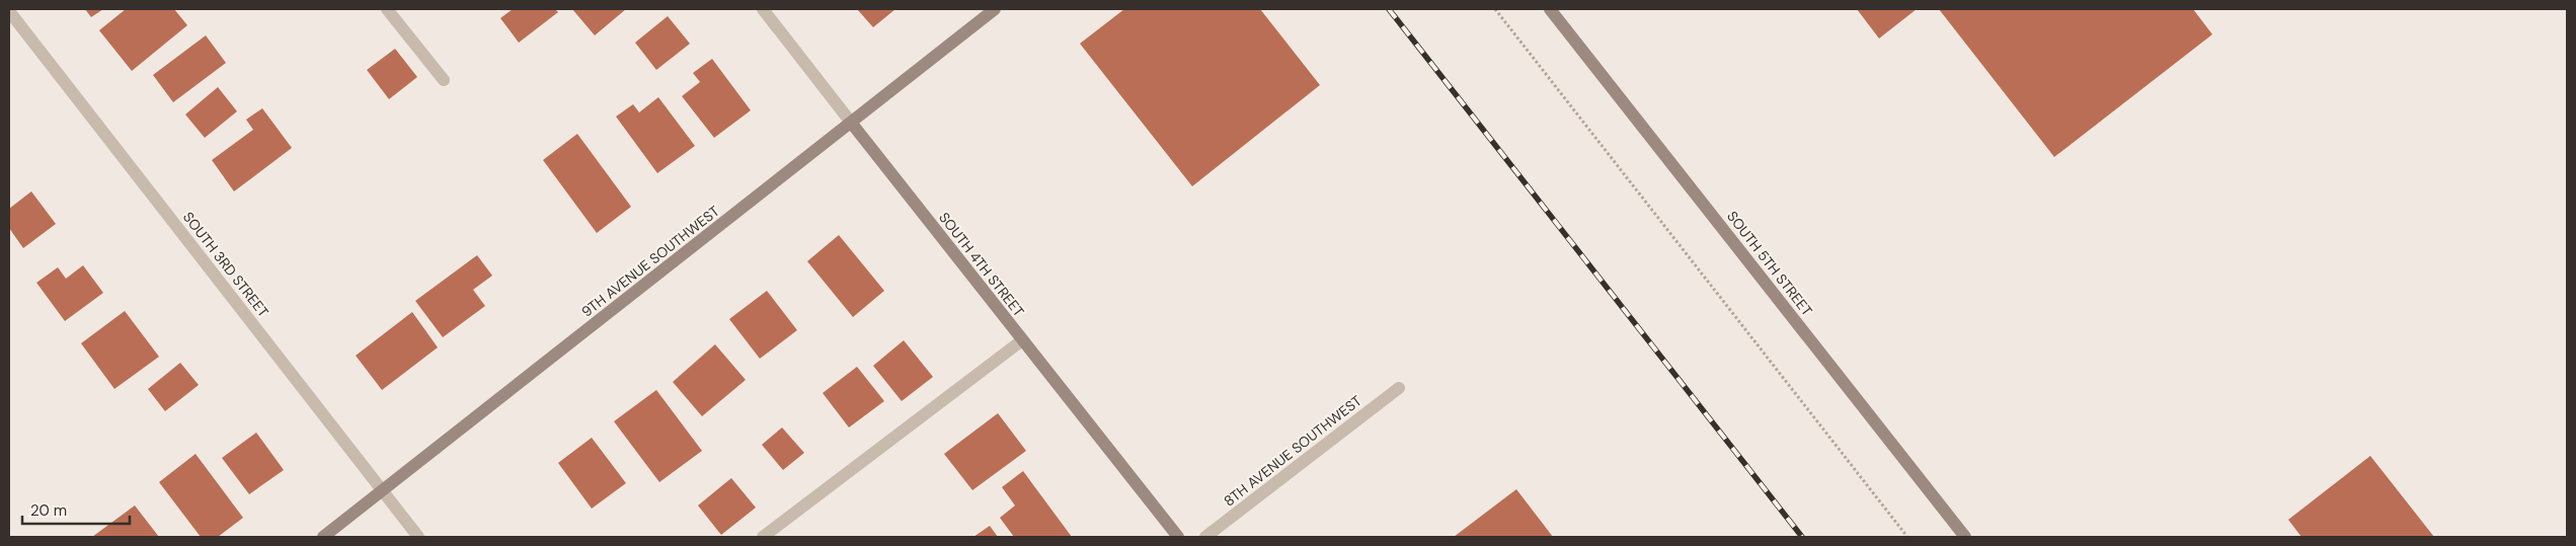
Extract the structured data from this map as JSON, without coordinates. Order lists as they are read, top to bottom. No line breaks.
{"streets":{"street":["9TH AVENUE SOUTHWEST","SOUTH 5TH STREET","SOUTH 3RD STREET","SOUTH 4TH STREET","8TH AVENUE SOUTHWEST"]},"crossings":[["9TH AVENUE SOUTHWEST","SOUTH 3RD STREET"],["9TH AVENUE SOUTHWEST","SOUTH 4TH STREET"]],"scale_bar":"20 m"}
